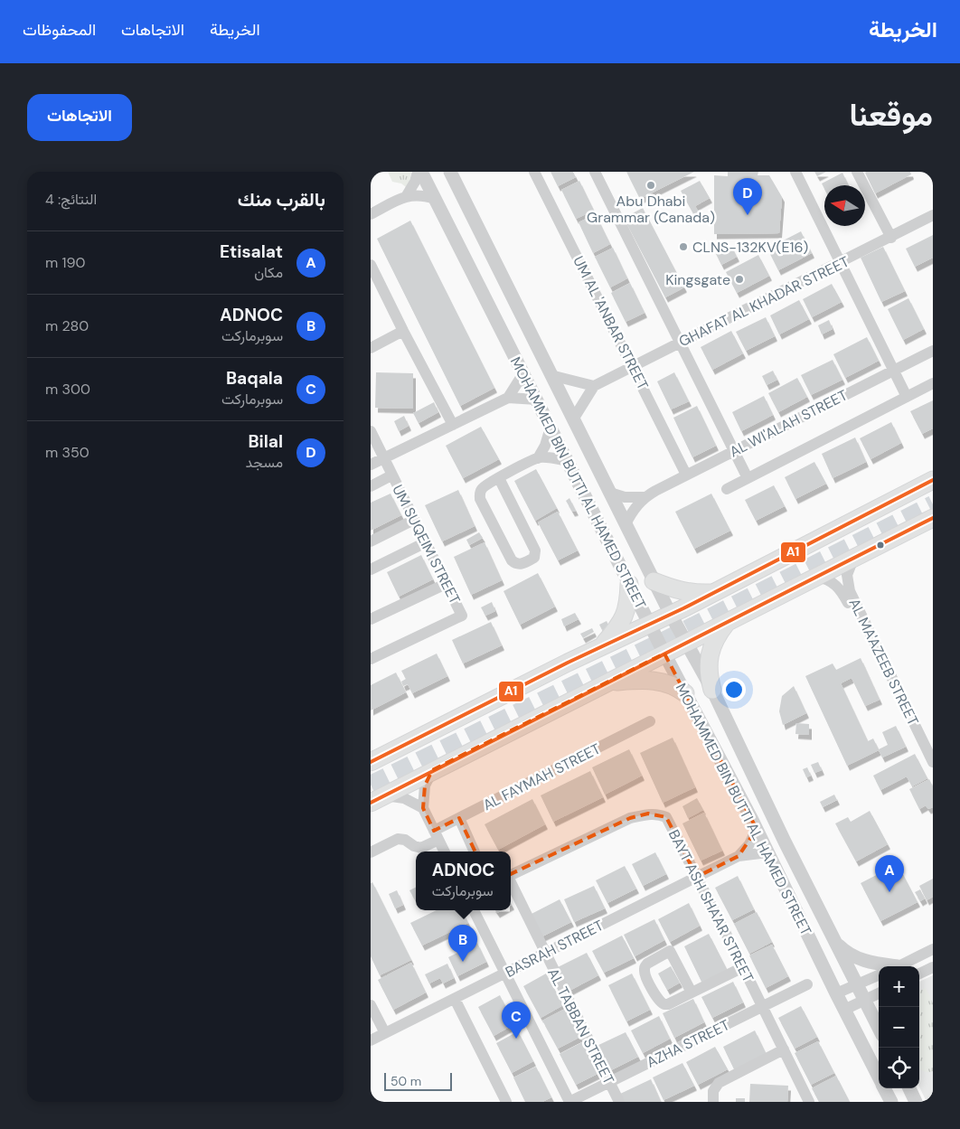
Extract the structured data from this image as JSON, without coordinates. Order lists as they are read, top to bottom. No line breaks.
{"streets":{"street":["GHAFAT AL KHADAR STREET","UM AL 'ANBAR STREET","AL WI'ALAH STREET","MOHAMMED BIN BUTTI AL HAMED STREET","UM SUQEIM STREET","AL MA'AZEEB STREET","AL FAYMAH STREET","BAYT ASH SHA'AR STREET","BASRAH STREET","AL TABBAN STREET","AZHA STREET"]},"crossings":[["GHAFAT AL KHADAR STREET","UM AL 'ANBAR STREET"],["UM AL 'ANBAR STREET","AL WI'ALAH STREET"],["AL WI'ALAH STREET","MOHAMMED BIN BUTTI AL HAMED STREET"],["MOHAMMED BIN BUTTI AL HAMED STREET","BASRAH STREET"],["BAYT ASH SHA'AR STREET","BASRAH STREET"],["BAYT ASH SHA'AR STREET","AZHA STREET"],["BASRAH STREET","AL TABBAN STREET"],["AL TABBAN STREET","AZHA STREET"]],"places":["Abu Dhabi Grammar (Canada)","CLNS-132KV(E16)","Kingsgate"],"lines":["transit line A1"],"scale_bar":"50 m","north":"left","page":{"header":"الخريطة","nav":["الخريطة","الاتجاهات","المحفوظات"],"title":"موقعنا","buttons":"الاتجاهات","heading":["بالقرب منك","النتائج: 4"],"pins":["D","A","B","C"],"list":[{"mark":"A","name":"Etisalat","note":"مكان","value":"190 m"},{"mark":"B","name":"ADNOC","note":"سوبرماركت","value":"280 m"},{"mark":"C","name":"Baqala","note":"سوبرماركت","value":"300 m"},{"mark":"D","name":"Bilal","note":"مسجد","value":"350 m"}],"popup":["ADNOC","سوبرماركت"],"map_buttons":["+","−"],"scale":"50 m"}}
